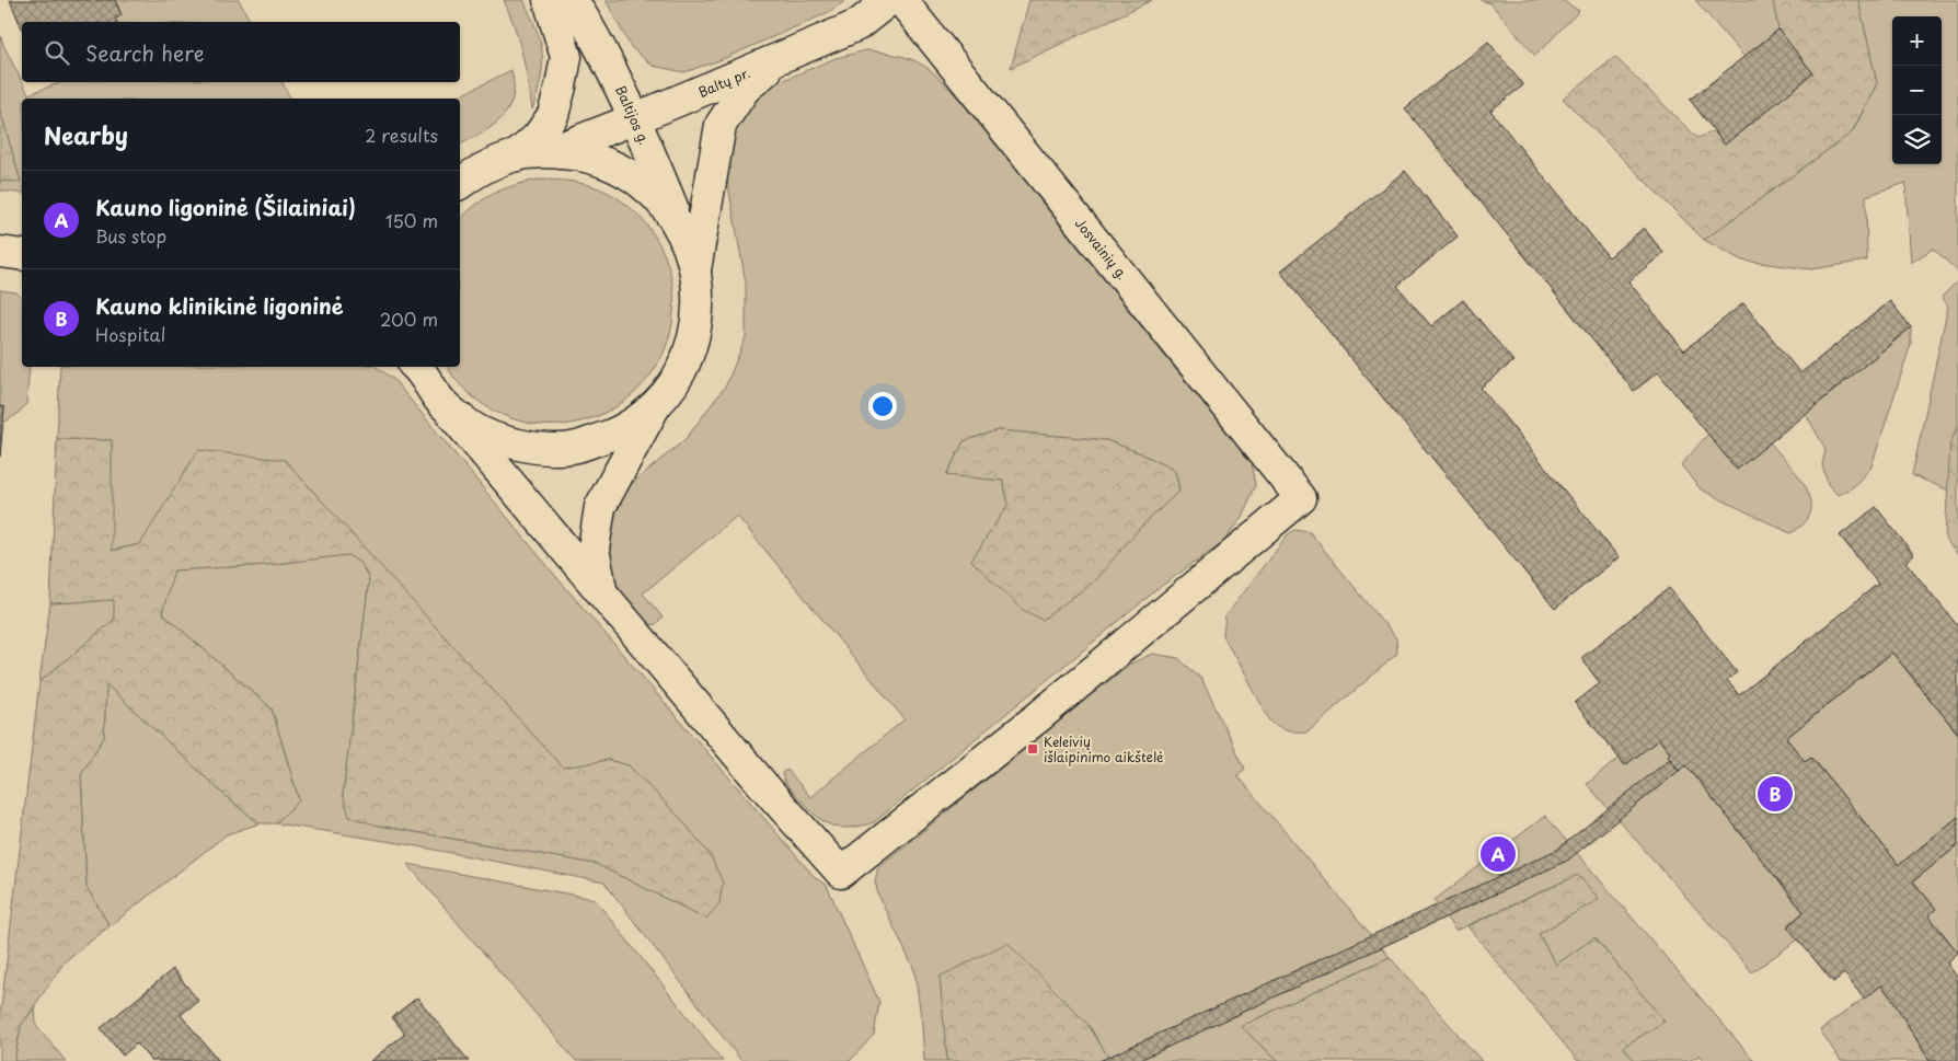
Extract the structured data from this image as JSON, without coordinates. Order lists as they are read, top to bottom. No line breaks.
{"streets":{"street":["Baltų pr.","Baltijos g.","Josvainių g."]},"crossings":[["Baltų pr.","Baltijos g."]],"places":{"transit":["Keleivių išlaipinimo aikštelė"]},"page":{"map_buttons":["+","−"],"search":"Search here","heading":["Nearby","2 results"],"list":[{"mark":"A","name":"Kauno ligoninė (Šilainiai)","note":"Bus stop","value":"150 m"},{"mark":"B","name":"Kauno klinikinė ligoninė","note":"Hospital","value":"200 m"}],"pins":["B","A"]}}
